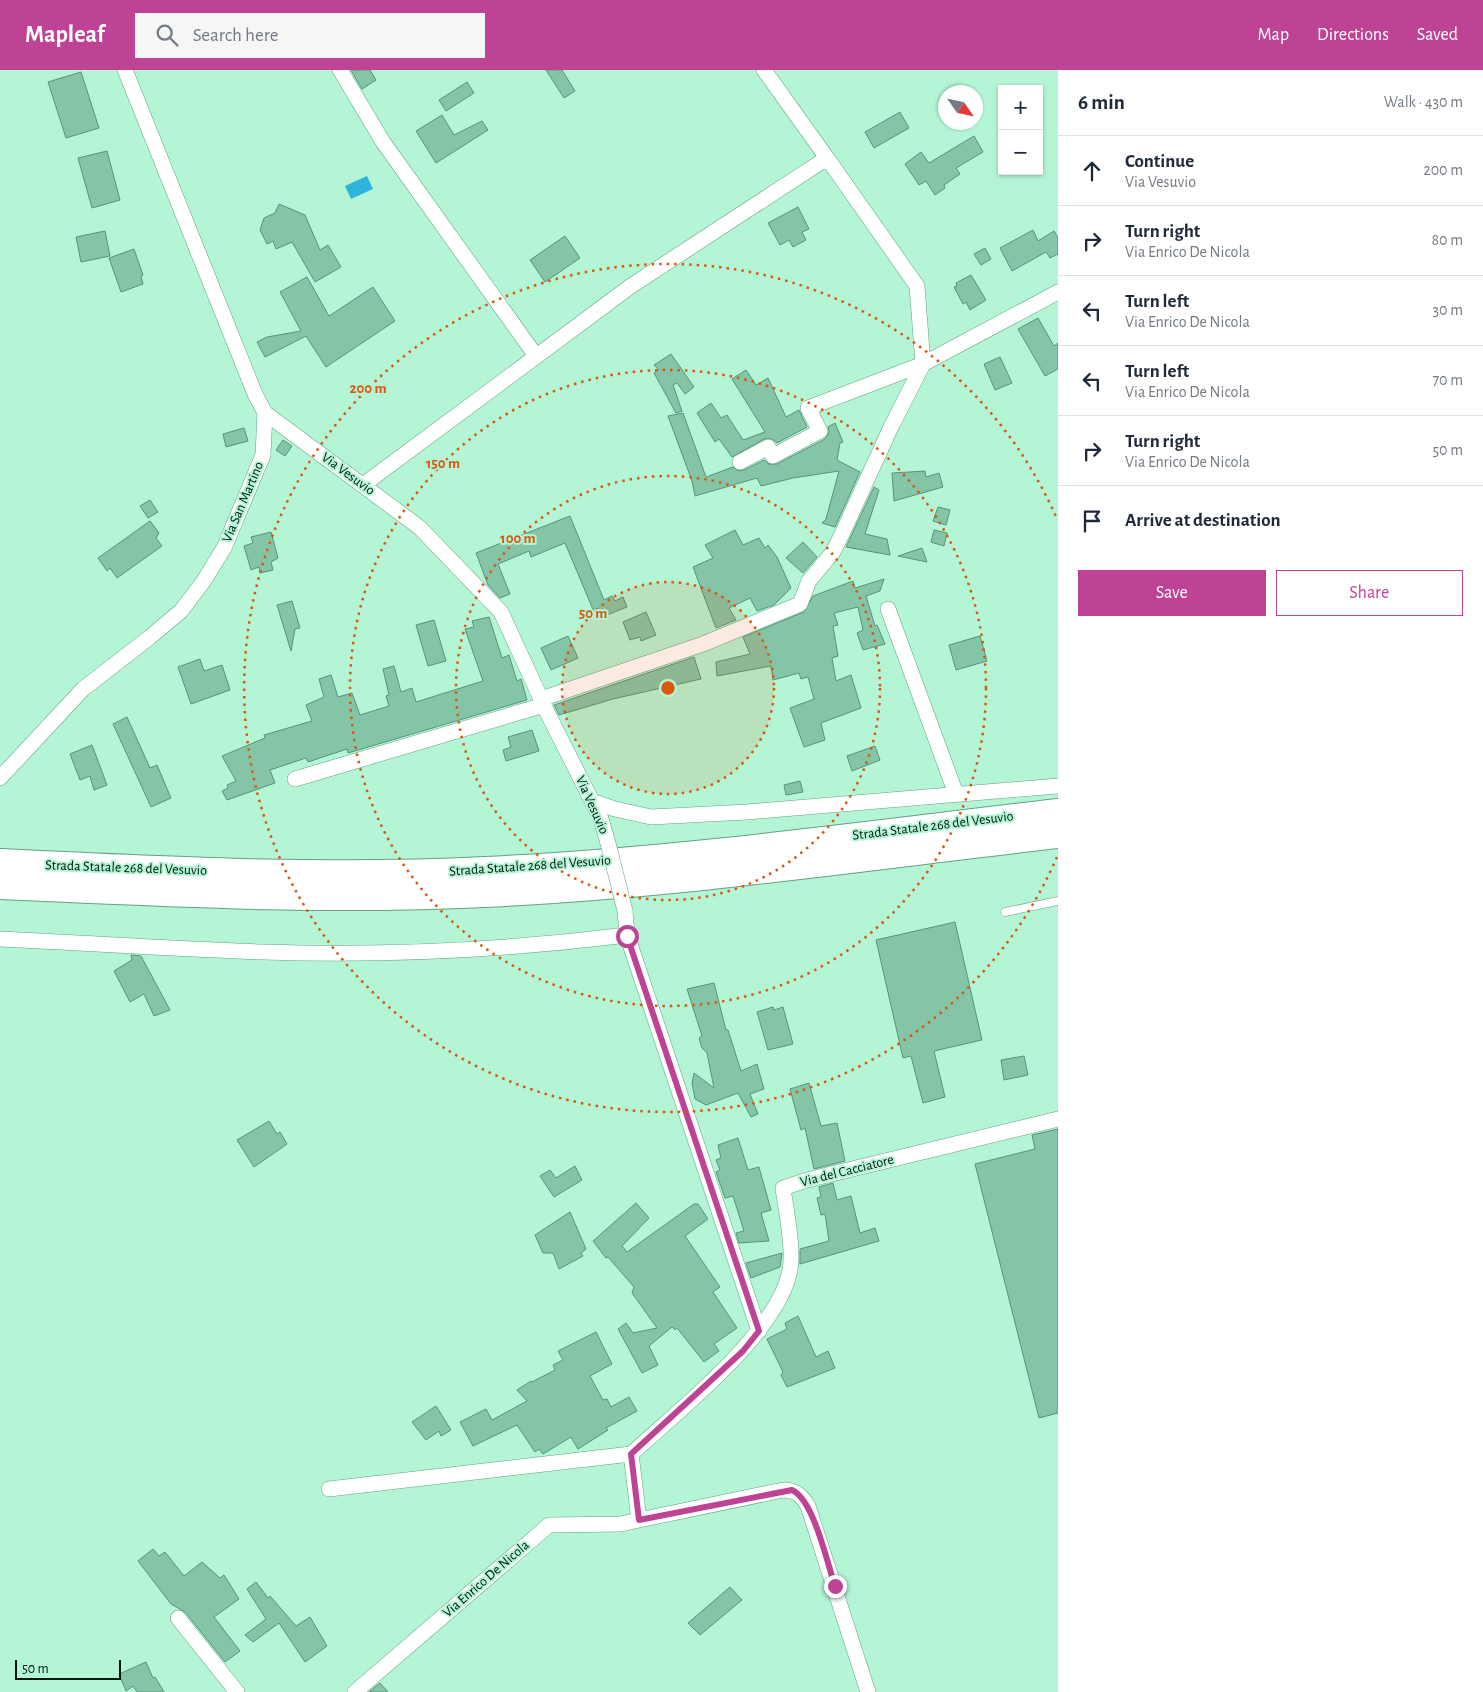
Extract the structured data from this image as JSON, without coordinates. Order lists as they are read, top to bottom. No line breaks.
{"streets":{"highway":["Strada Statale 268 del Vesuvio"],"street":["Via Vesuvio","Via San Martino","Via del Cacciatore","Via Enrico De Nicola"]},"crossings":[["Via Vesuvio","Via San Martino"],["Via Vesuvio","Via del Cacciatore"]],"scale_bar":"50 m","north":"bottom right","page":{"header":"Mapleaf","search":"Search here","nav":["Map","Directions","Saved"],"heading":["6 min","Walk · 430 m"],"map_buttons":["+","−"],"list":[["Continue","Via Vesuvio","200 m"],["Turn right","Via Enrico De Nicola","80 m"],["Turn left","Via Enrico De Nicola","30 m"],["Turn left","Via Enrico De Nicola","70 m"],["Turn right","Via Enrico De Nicola","50 m"],"Arrive at destination"],"buttons":["Save","Share"],"scale":"50 m"},"rings":["200 m","150 m","100 m","50 m"]}
